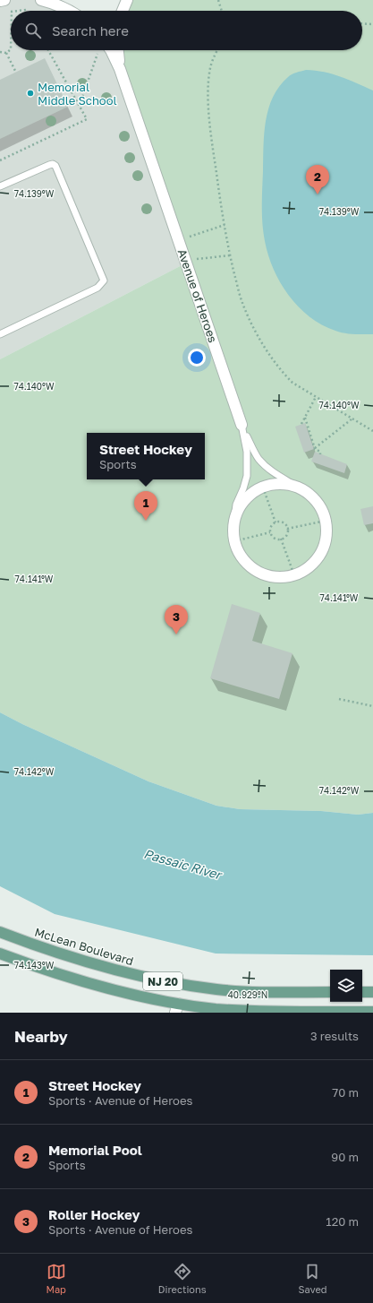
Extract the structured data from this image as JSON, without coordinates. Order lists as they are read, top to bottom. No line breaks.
{"streets":{"main road":["McLean Boulevard","NJ 20"],"street":["Avenue of Heroes"]},"water":["Passaic River"],"places":["Memorial Middle School"],"page":{"search":"Search here","pins":["2","1","3"],"popup":["Street Hockey","Sports"],"heading":["Nearby","3 results"],"list":[{"mark":"1","name":"Street Hockey","note":"Sports · Avenue of Heroes","value":"70 m"},{"mark":"2","name":"Memorial Pool","note":"Sports","value":"90 m"},{"mark":"3","name":"Roller Hockey","note":"Sports · Avenue of Heroes","value":"120 m"}],"nav":["Map","Directions","Saved"]},"coordinates":["74.139°W","74.140°W","74.141°W","74.142°W","74.143°W","40.929°N"]}
